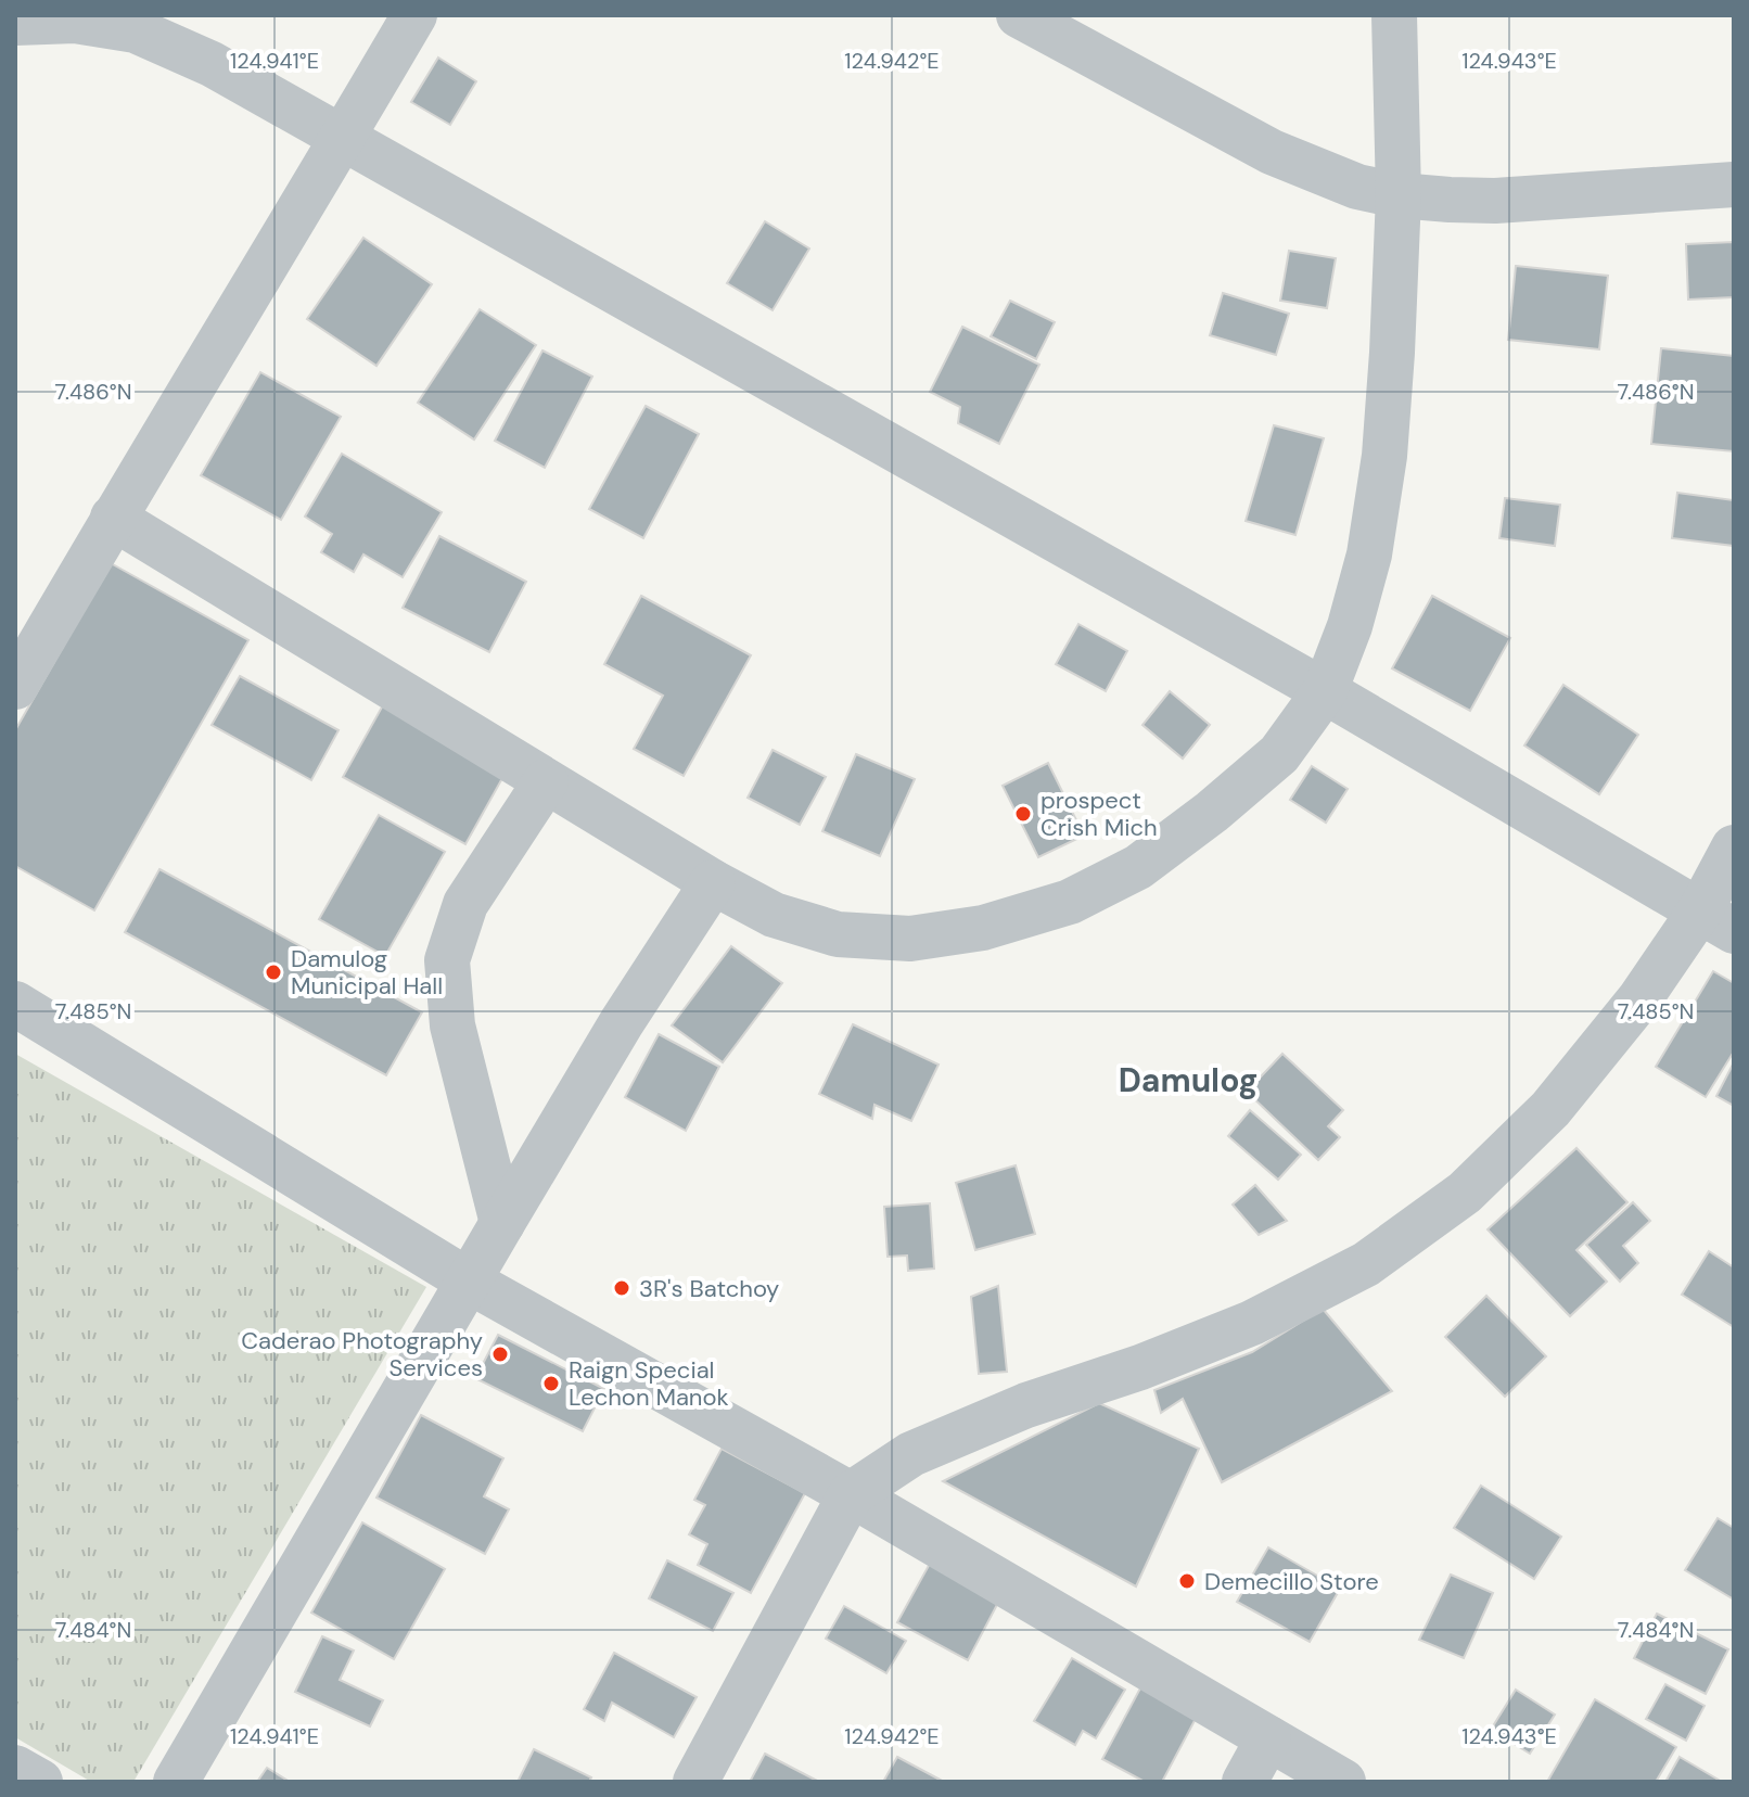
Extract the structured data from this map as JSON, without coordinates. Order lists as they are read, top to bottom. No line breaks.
{"districts":["Damulog"],"places":["prospect Crish Mich","Damulog Municipal Hall","3R's Batchoy","Caderao Photography Services","Raign Special Lechon Manok","Demecillo Store"],"coordinates":["124.941°E","124.942°E","124.943°E","7.486°N","7.485°N","7.484°N"]}
